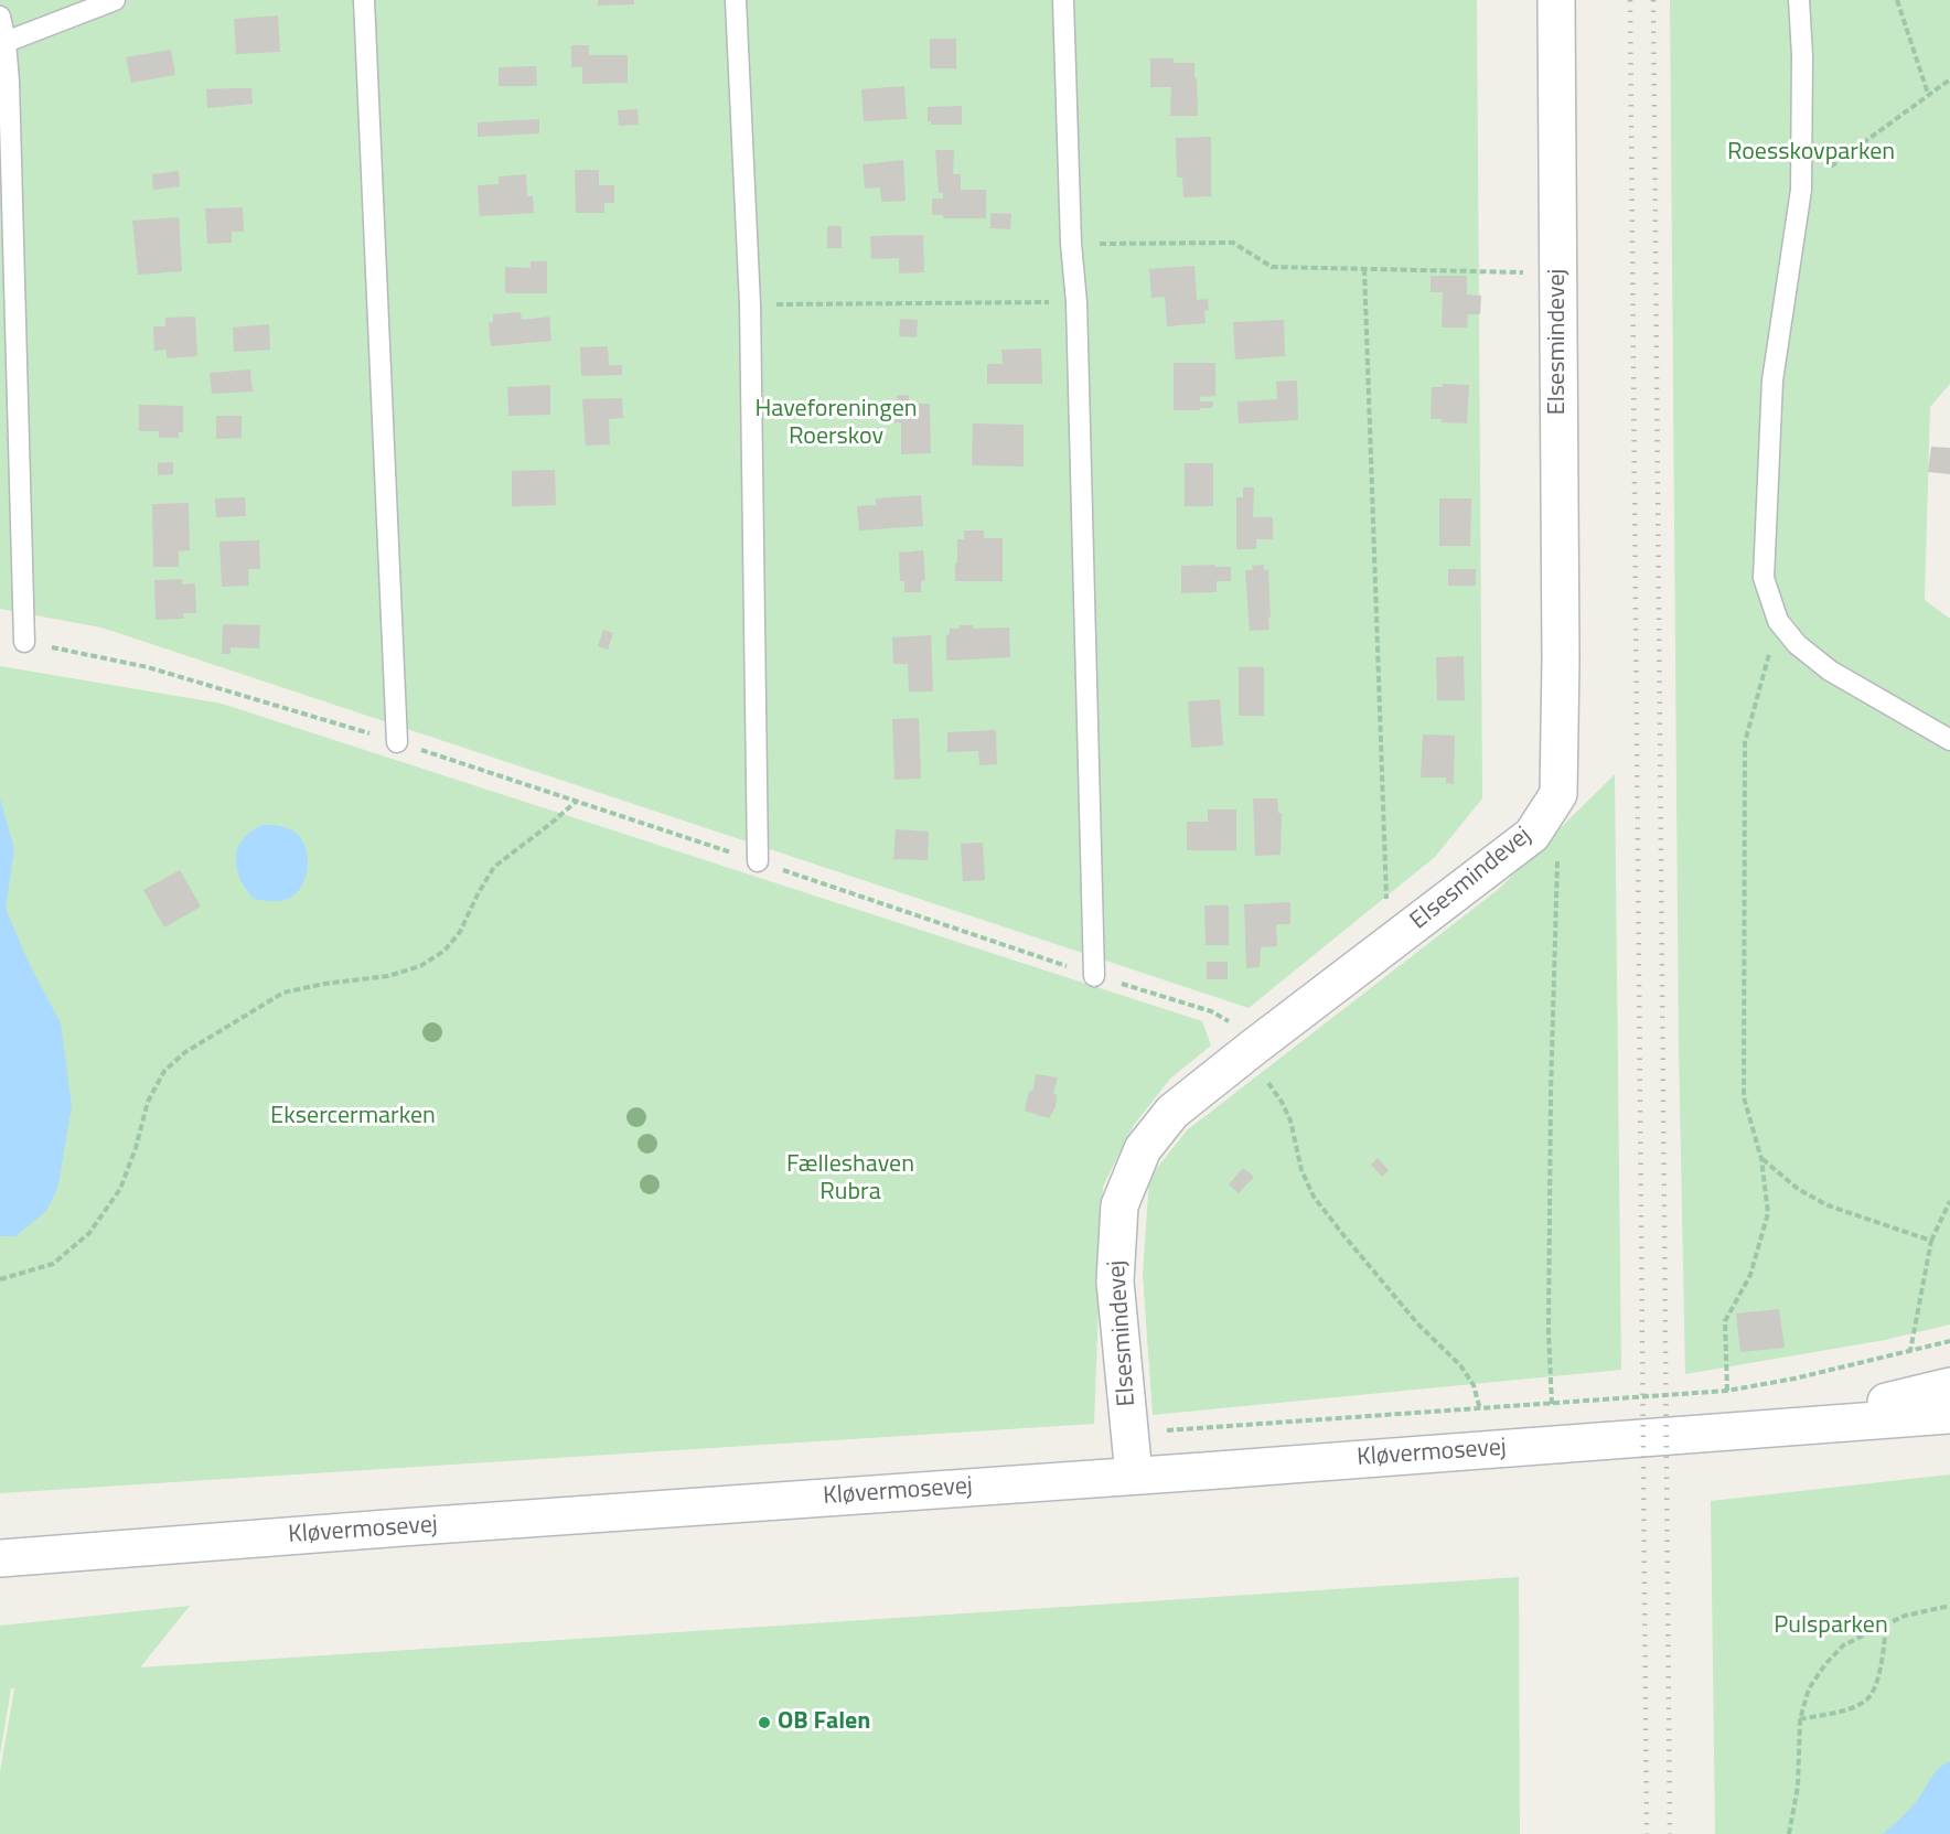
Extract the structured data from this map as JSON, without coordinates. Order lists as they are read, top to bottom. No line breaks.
{"streets":{"main road":["Elsesmindevej","Kløvermosevej"]},"crossings":[["Elsesmindevej","Kløvermosevej"]],"parks":["Roesskovparken","Haveforeningen Roerskov","Eksercermarken","Fælleshaven Rubra","Pulsparken"],"places":["OB Falen"]}
